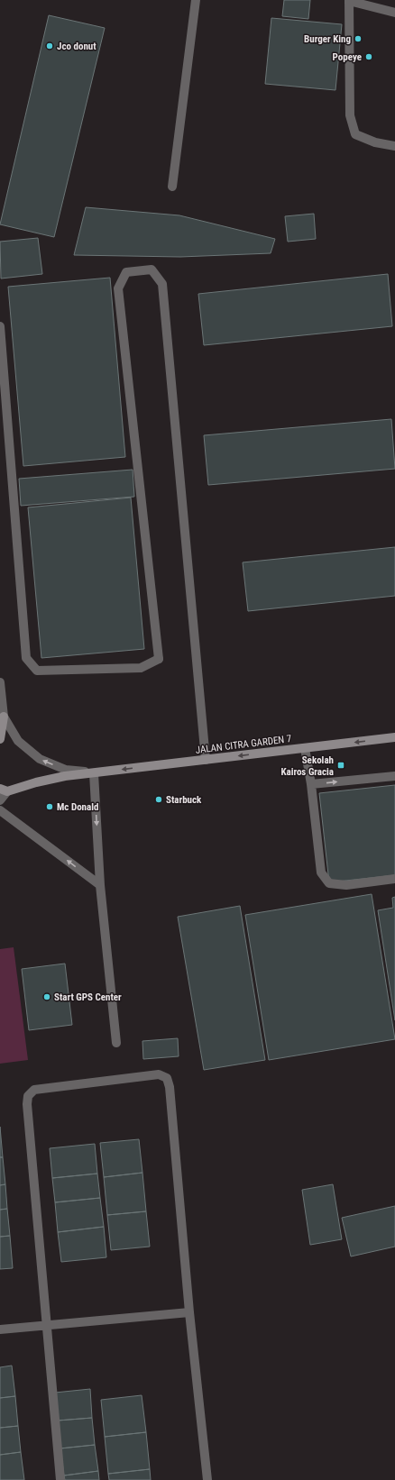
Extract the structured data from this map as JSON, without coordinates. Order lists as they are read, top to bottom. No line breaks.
{"streets":{"main road":["JALAN CITRA GARDEN 7"]},"one_way":["JALAN CITRA GARDEN 7"],"places":{"other":["Burger King","Jco donut","Popeye","Starbuck","Mc Donald","Start GPS Center"],"transit":["Sekolah Kairos Gracia"]}}
